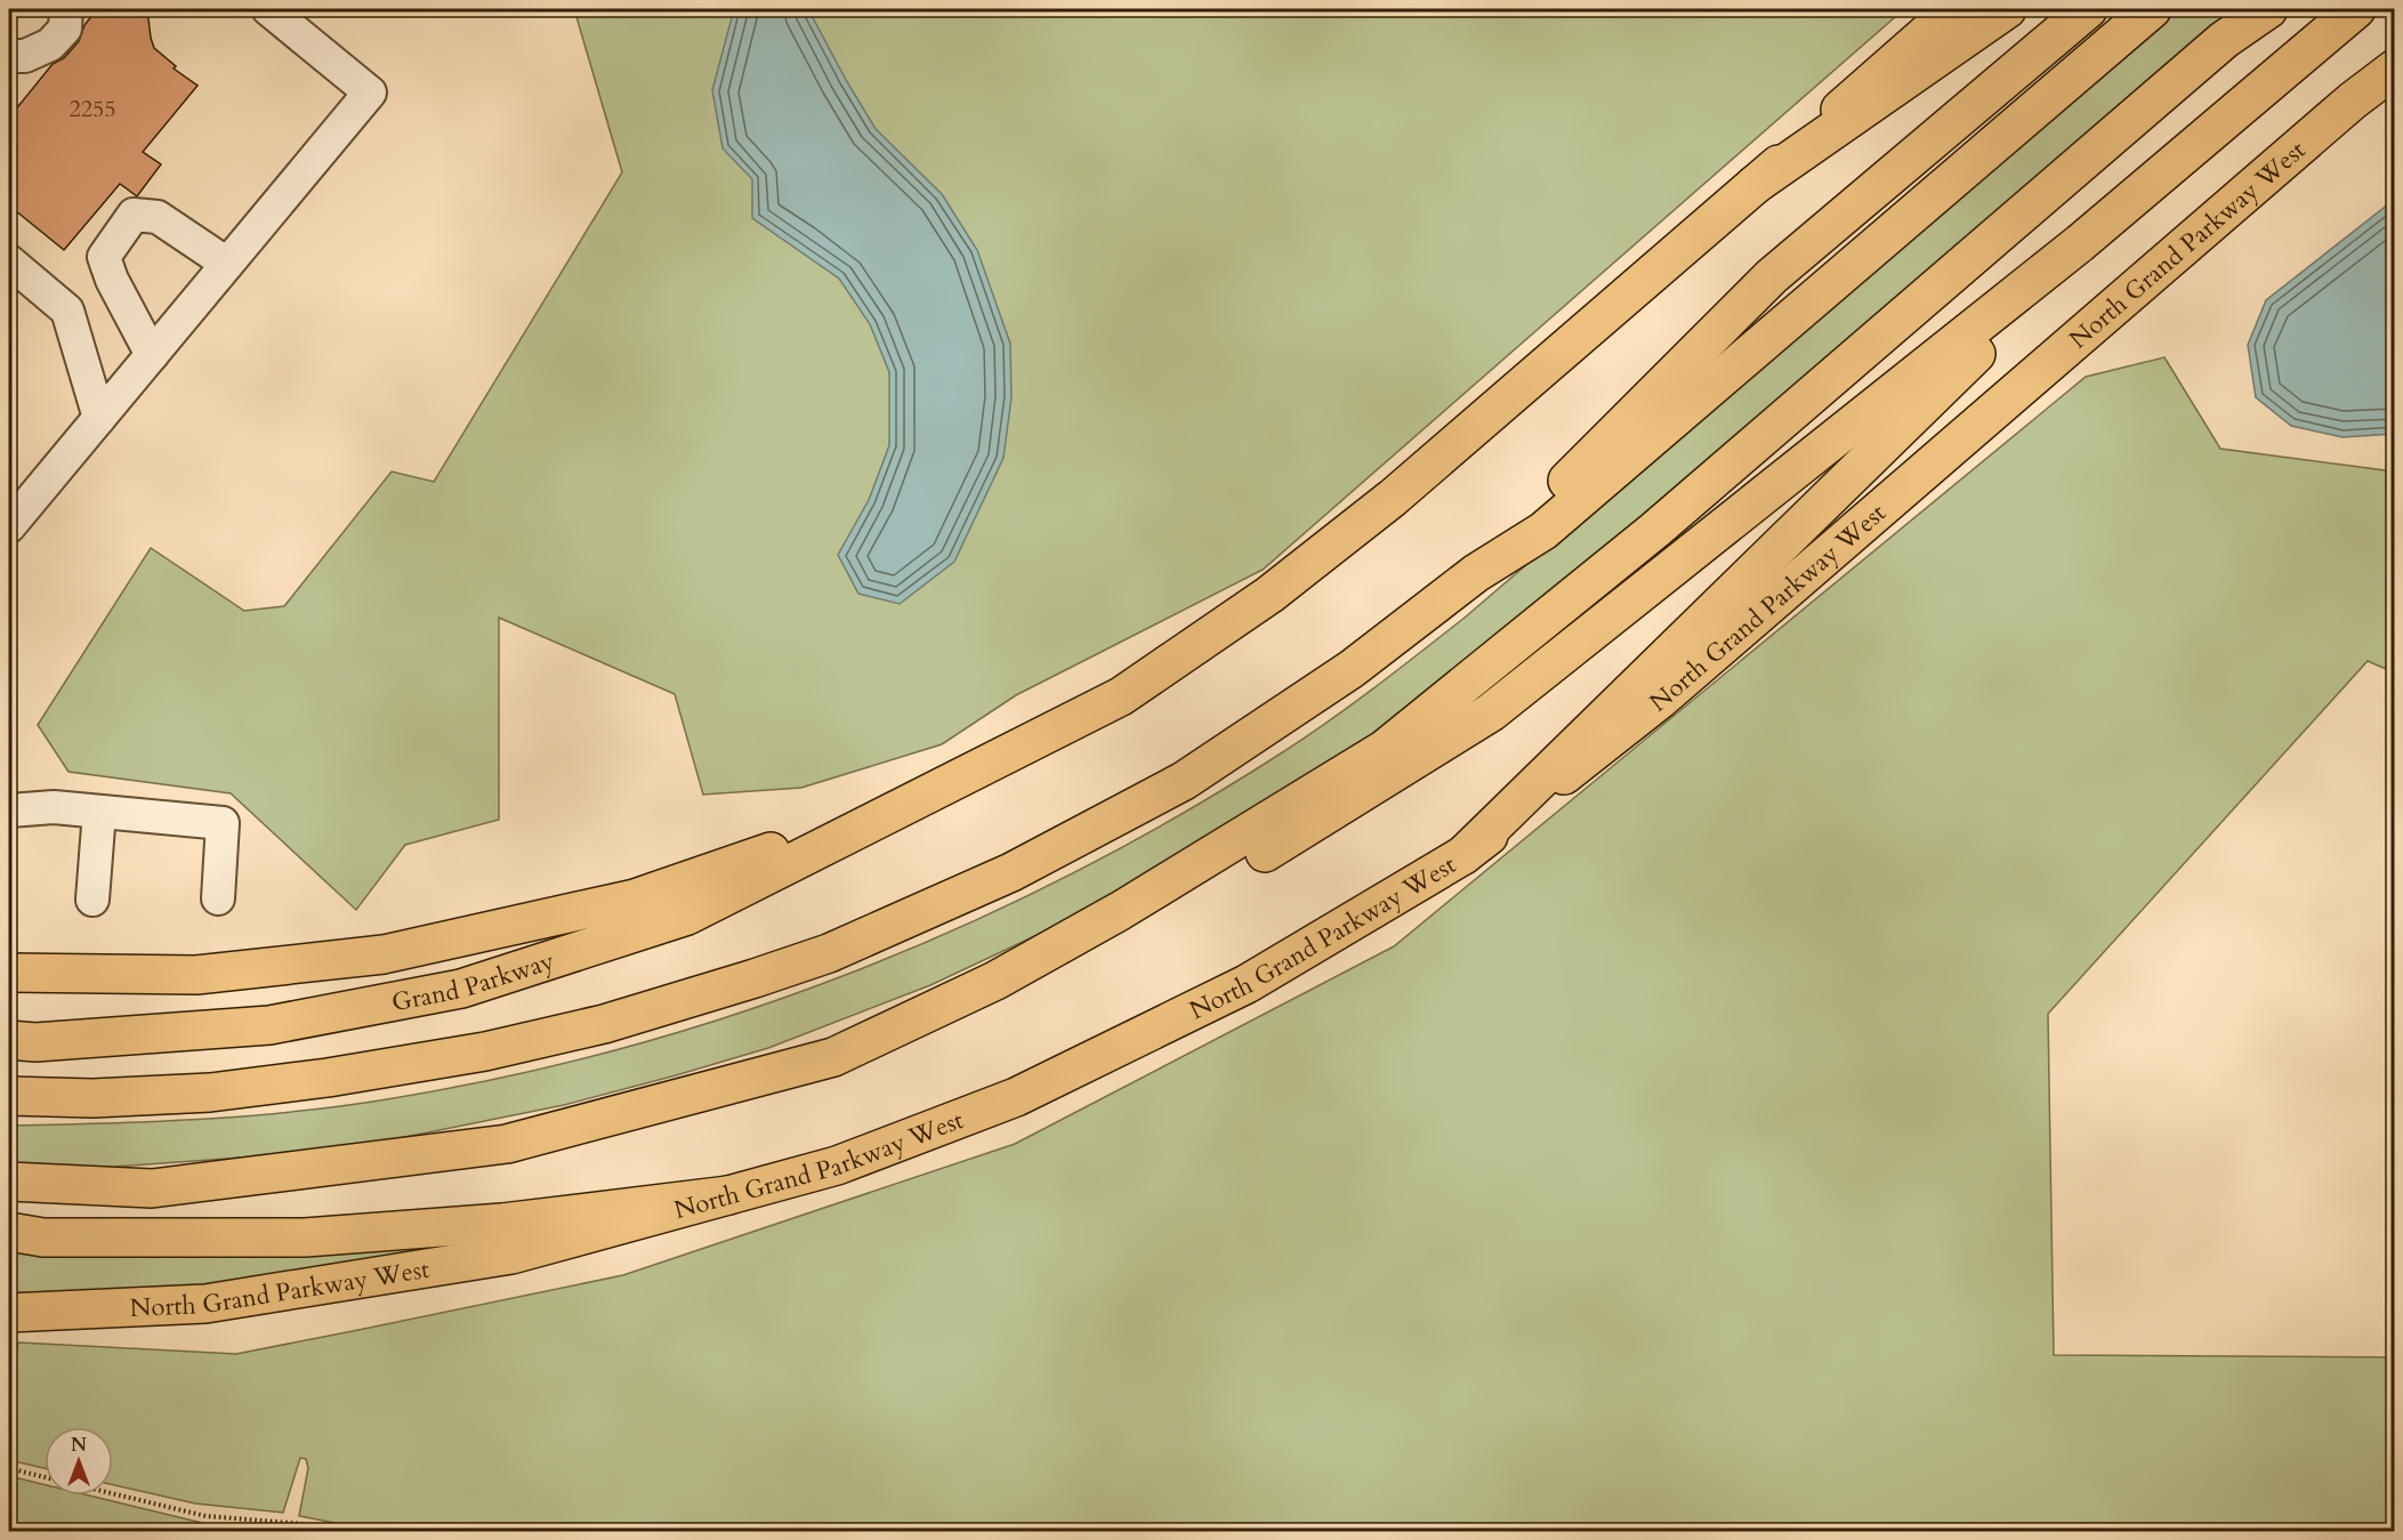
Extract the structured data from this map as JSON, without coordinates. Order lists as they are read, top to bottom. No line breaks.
{"streets":{"main road":["North Grand Parkway West","Grand Parkway"]},"house_numbers":["2255"],"north":"top"}
